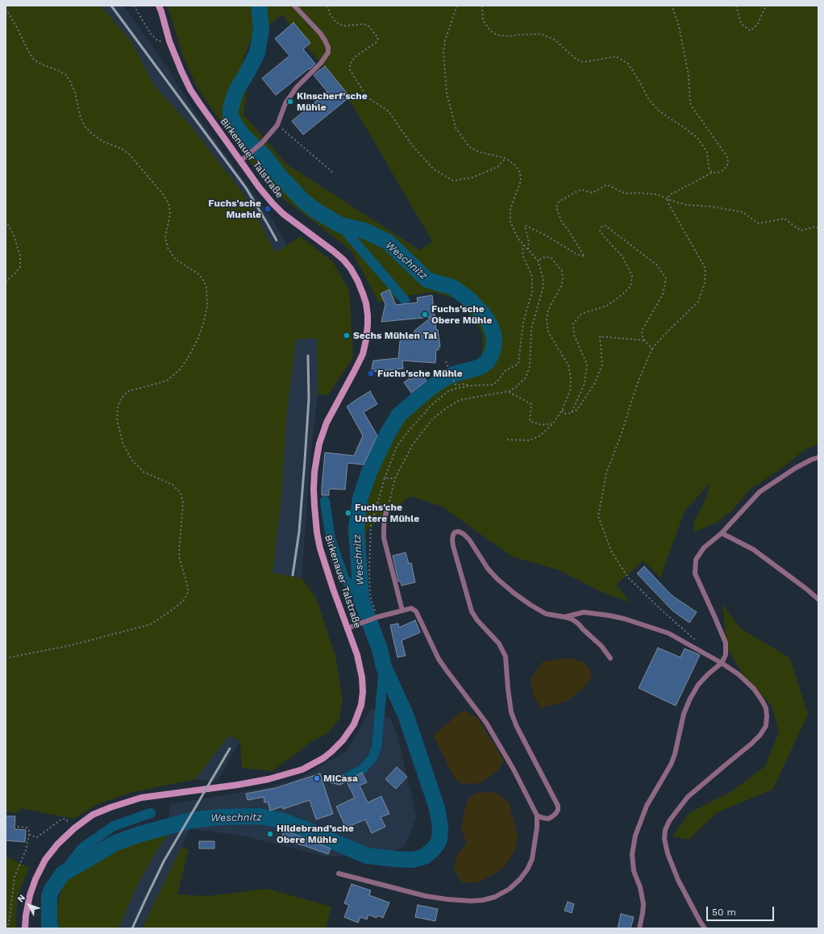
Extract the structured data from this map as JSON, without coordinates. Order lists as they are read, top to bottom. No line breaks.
{"streets":{"main road":["Birkenauer Talstraße"]},"water":["Weschnitz"],"places":["Kinscherf'sche Mühle","Fuchs'sche Muehle","Fuchs'sche Obere Mühle","Sechs Mühlen Tal","Fuchs'sche Mühle","Fuchs'che Untere Mühle","MiCasa","Hildebrand’sche Obere Mühle"],"scale_bar":"50 m","north":"top left"}
